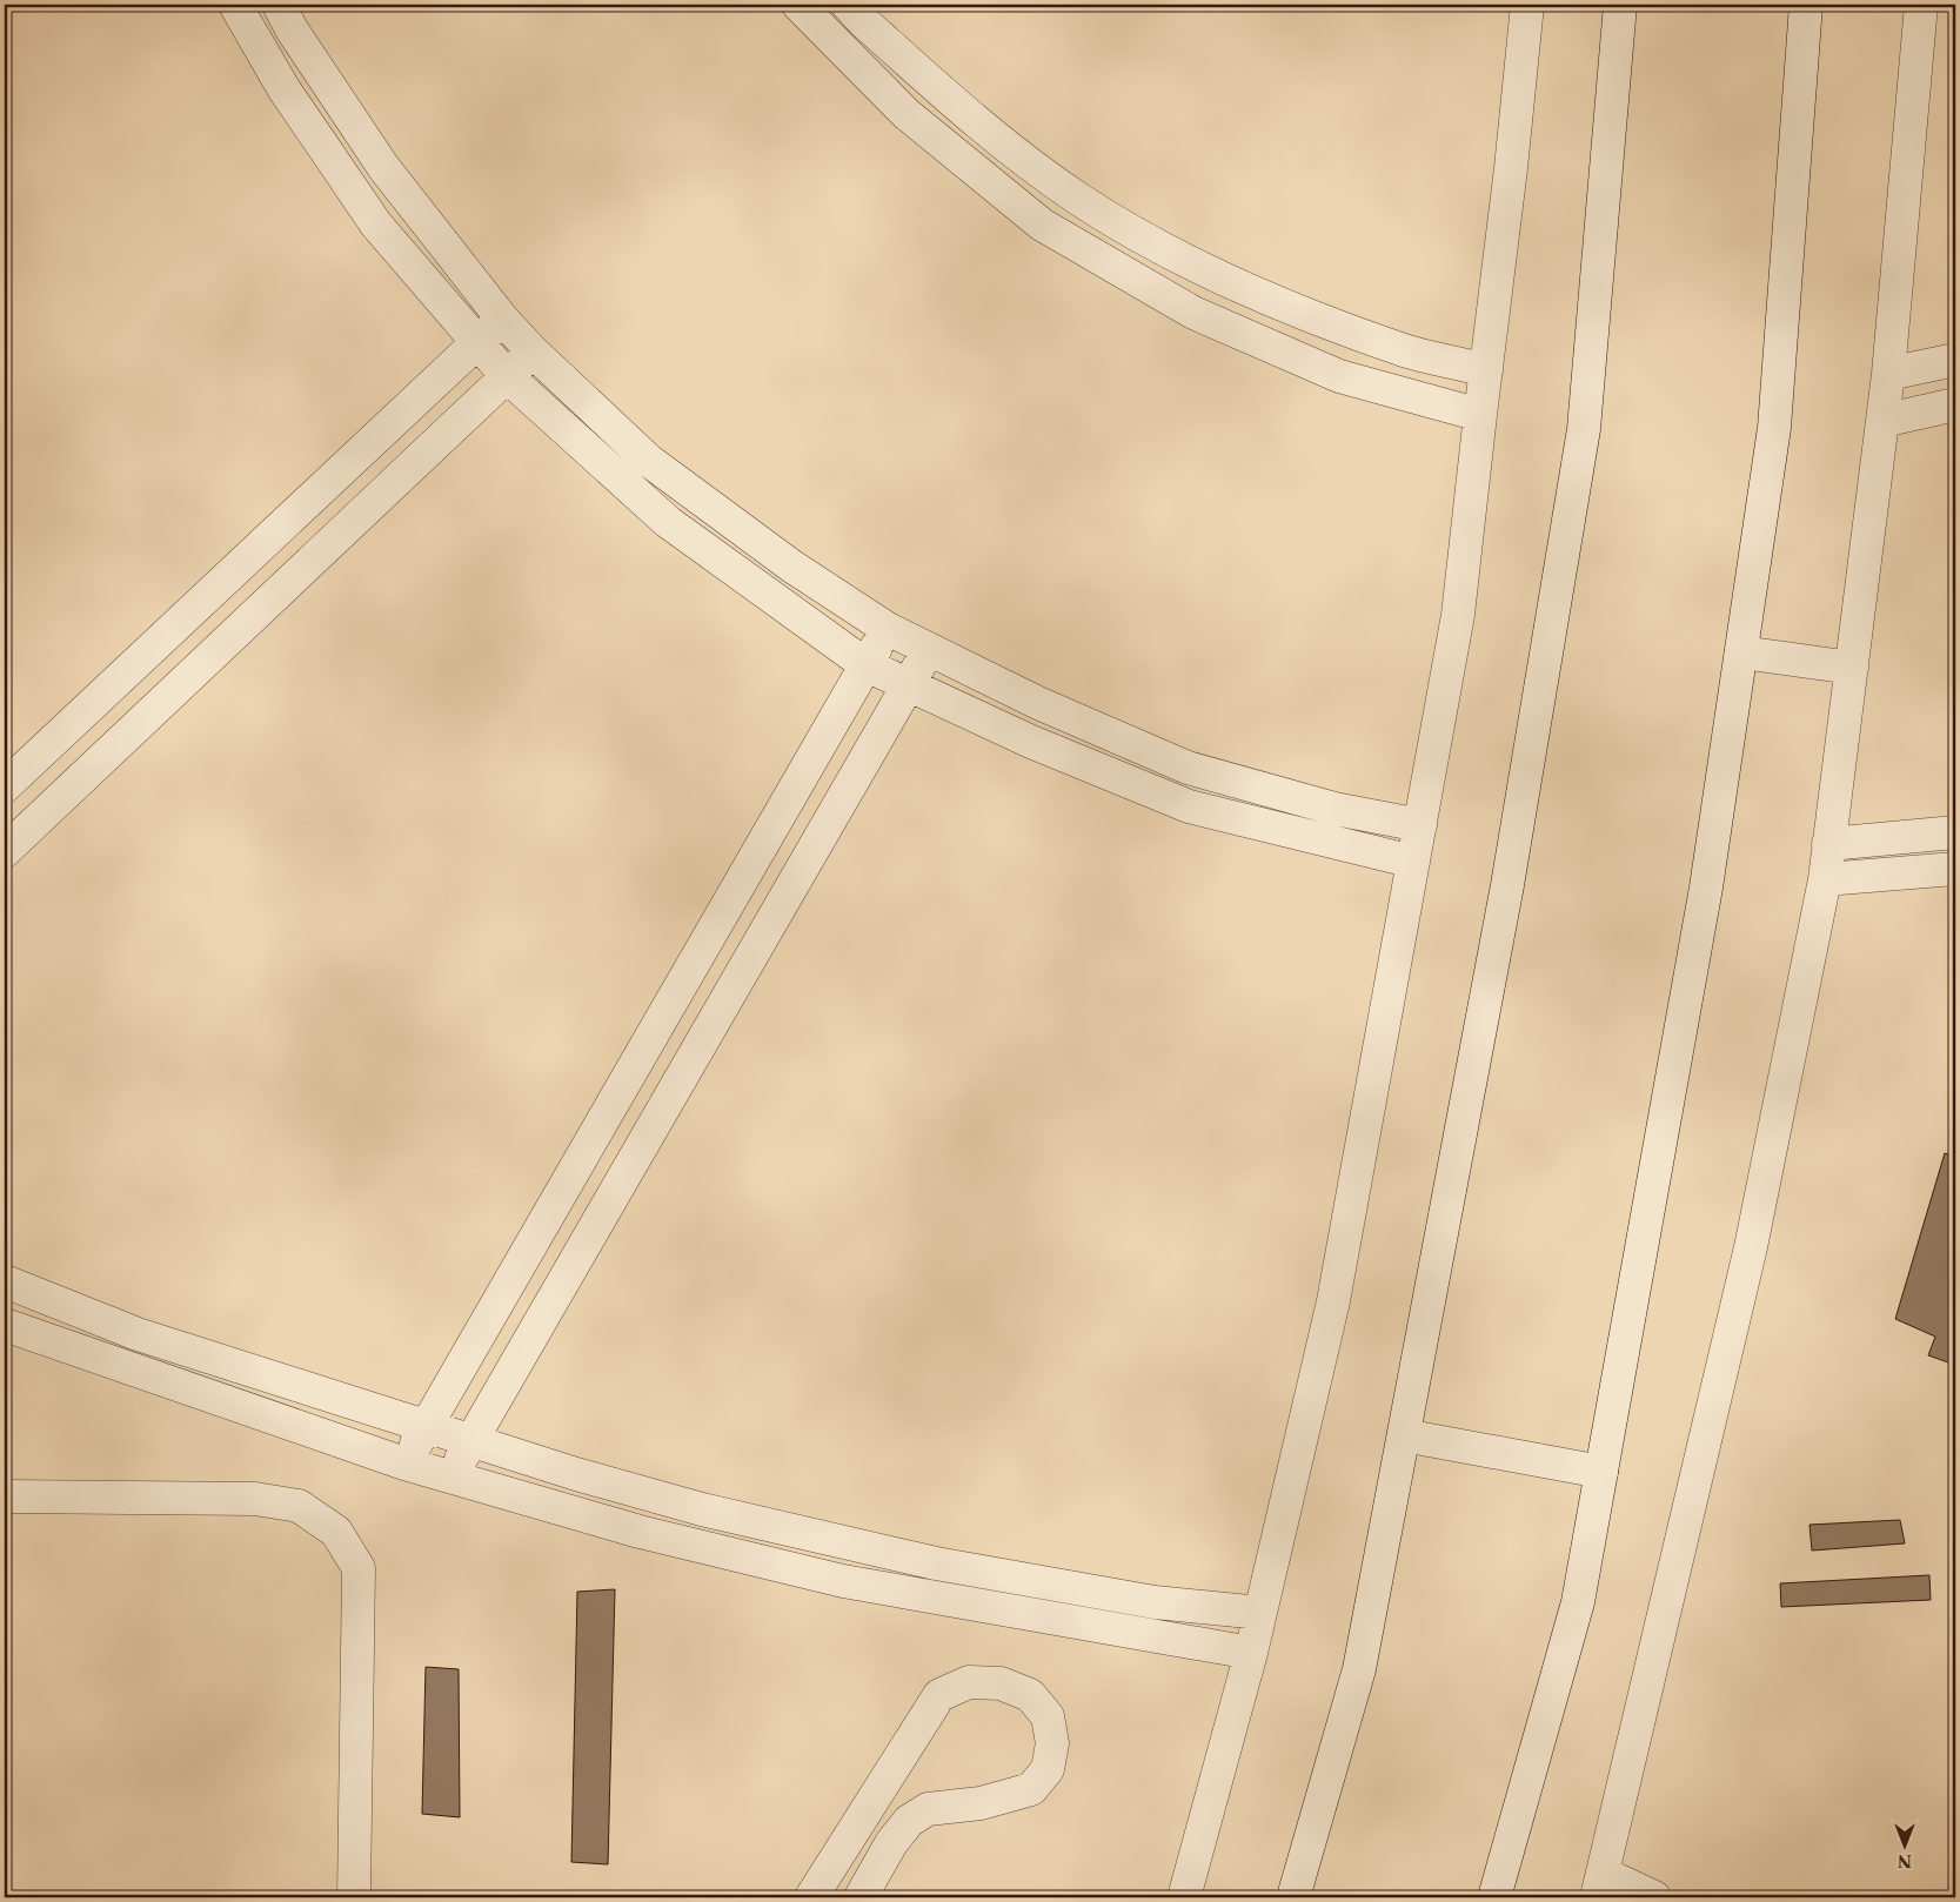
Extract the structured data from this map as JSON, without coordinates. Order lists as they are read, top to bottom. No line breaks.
{"north":"bottom"}
